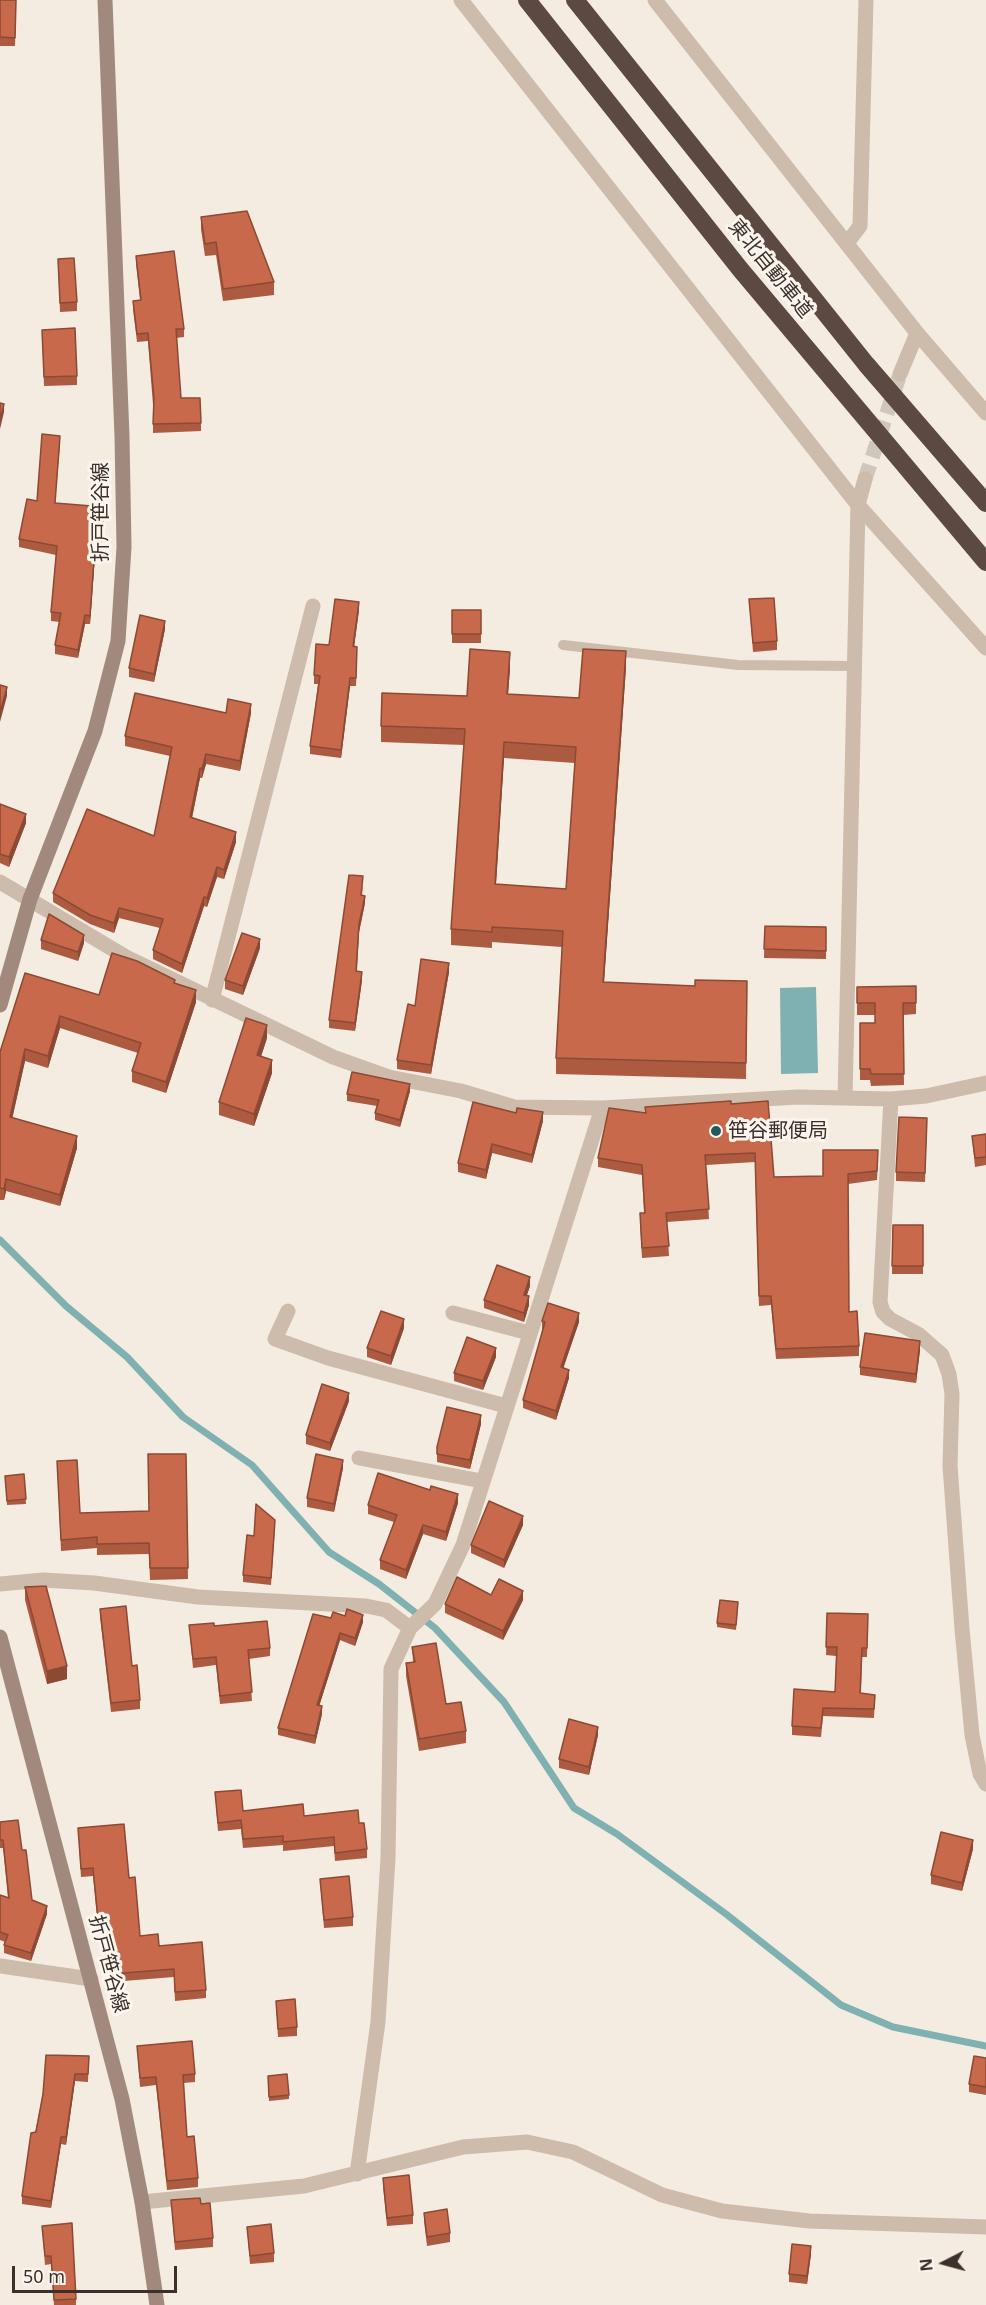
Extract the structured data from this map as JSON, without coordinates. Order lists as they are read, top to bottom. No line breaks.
{"streets":{"highway":["東北自動車道"],"main road":["折戸笹谷線"]},"places":["笹谷郵便局"],"scale_bar":"50 m","north":"left"}
